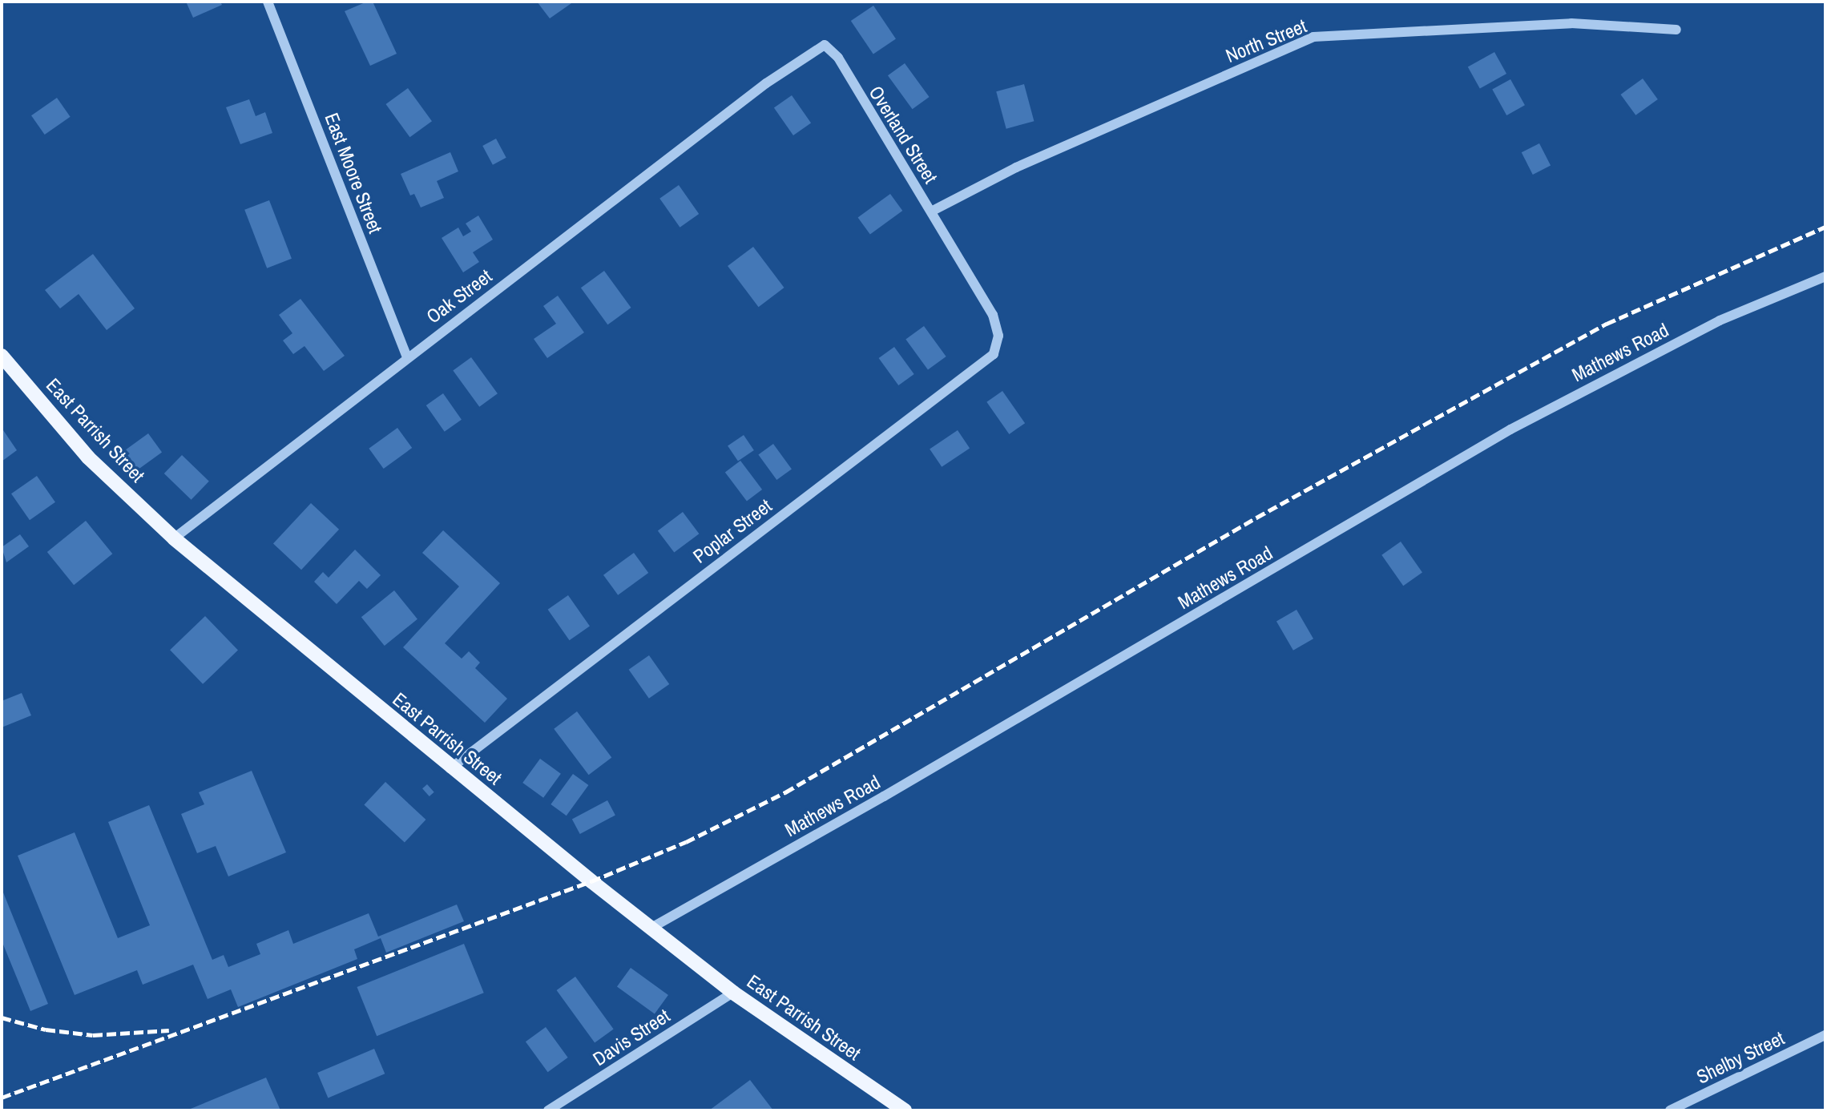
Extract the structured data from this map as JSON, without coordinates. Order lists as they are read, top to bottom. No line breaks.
{"streets":{"main road":["East Parrish Street"],"street":["North Street","Overland Street","East Moore Street","Oak Street","Mathews Road","Poplar Street","Davis Street","Shelby Street"]},"crossings":[["North Street","Overland Street"],["Overland Street","Oak Street"],["Overland Street","Poplar Street"],["East Moore Street","Oak Street"],["Oak Street","East Parrish Street"],["Mathews Road","East Parrish Street"],["East Parrish Street","Poplar Street"],["East Parrish Street","Davis Street"]]}
